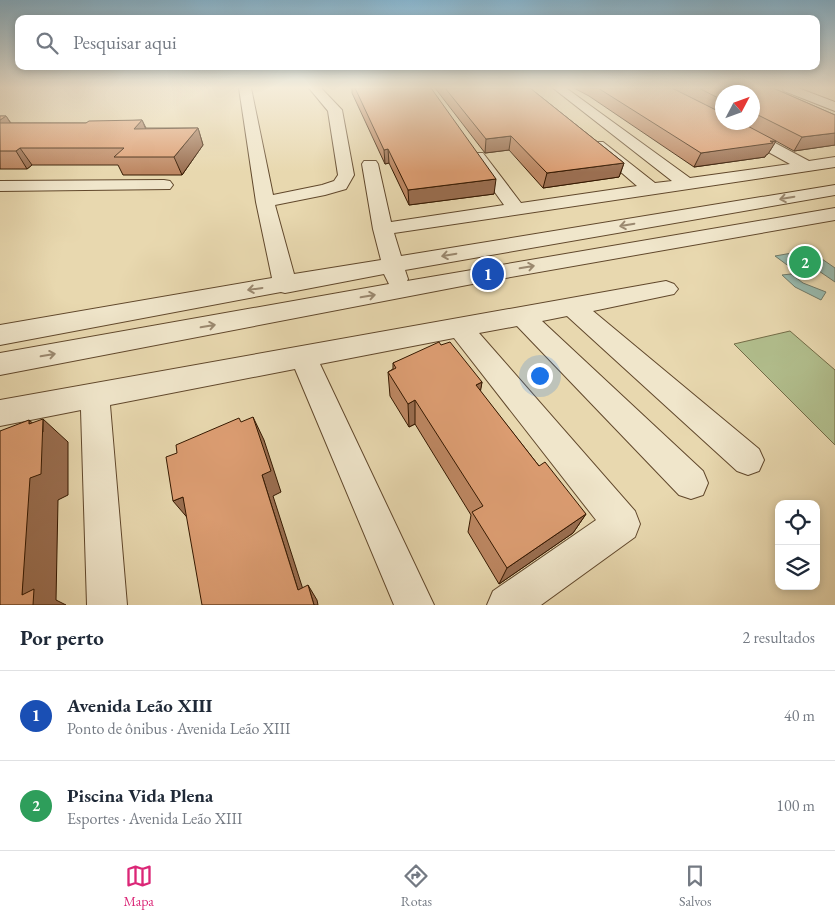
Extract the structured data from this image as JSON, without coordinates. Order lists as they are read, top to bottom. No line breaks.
{"north":"top right","page":{"search":"Pesquisar aqui","pins":["2","1"],"heading":["Por perto","2 resultados"],"list":[{"mark":"1","name":"Avenida Leão XIII","note":"Ponto de ônibus · Avenida Leão XIII","value":"40 m"},{"mark":"2","name":"Piscina Vida Plena","note":"Esportes · Avenida Leão XIII","value":"100 m"}],"nav":["Mapa","Rotas","Salvos"]}}
